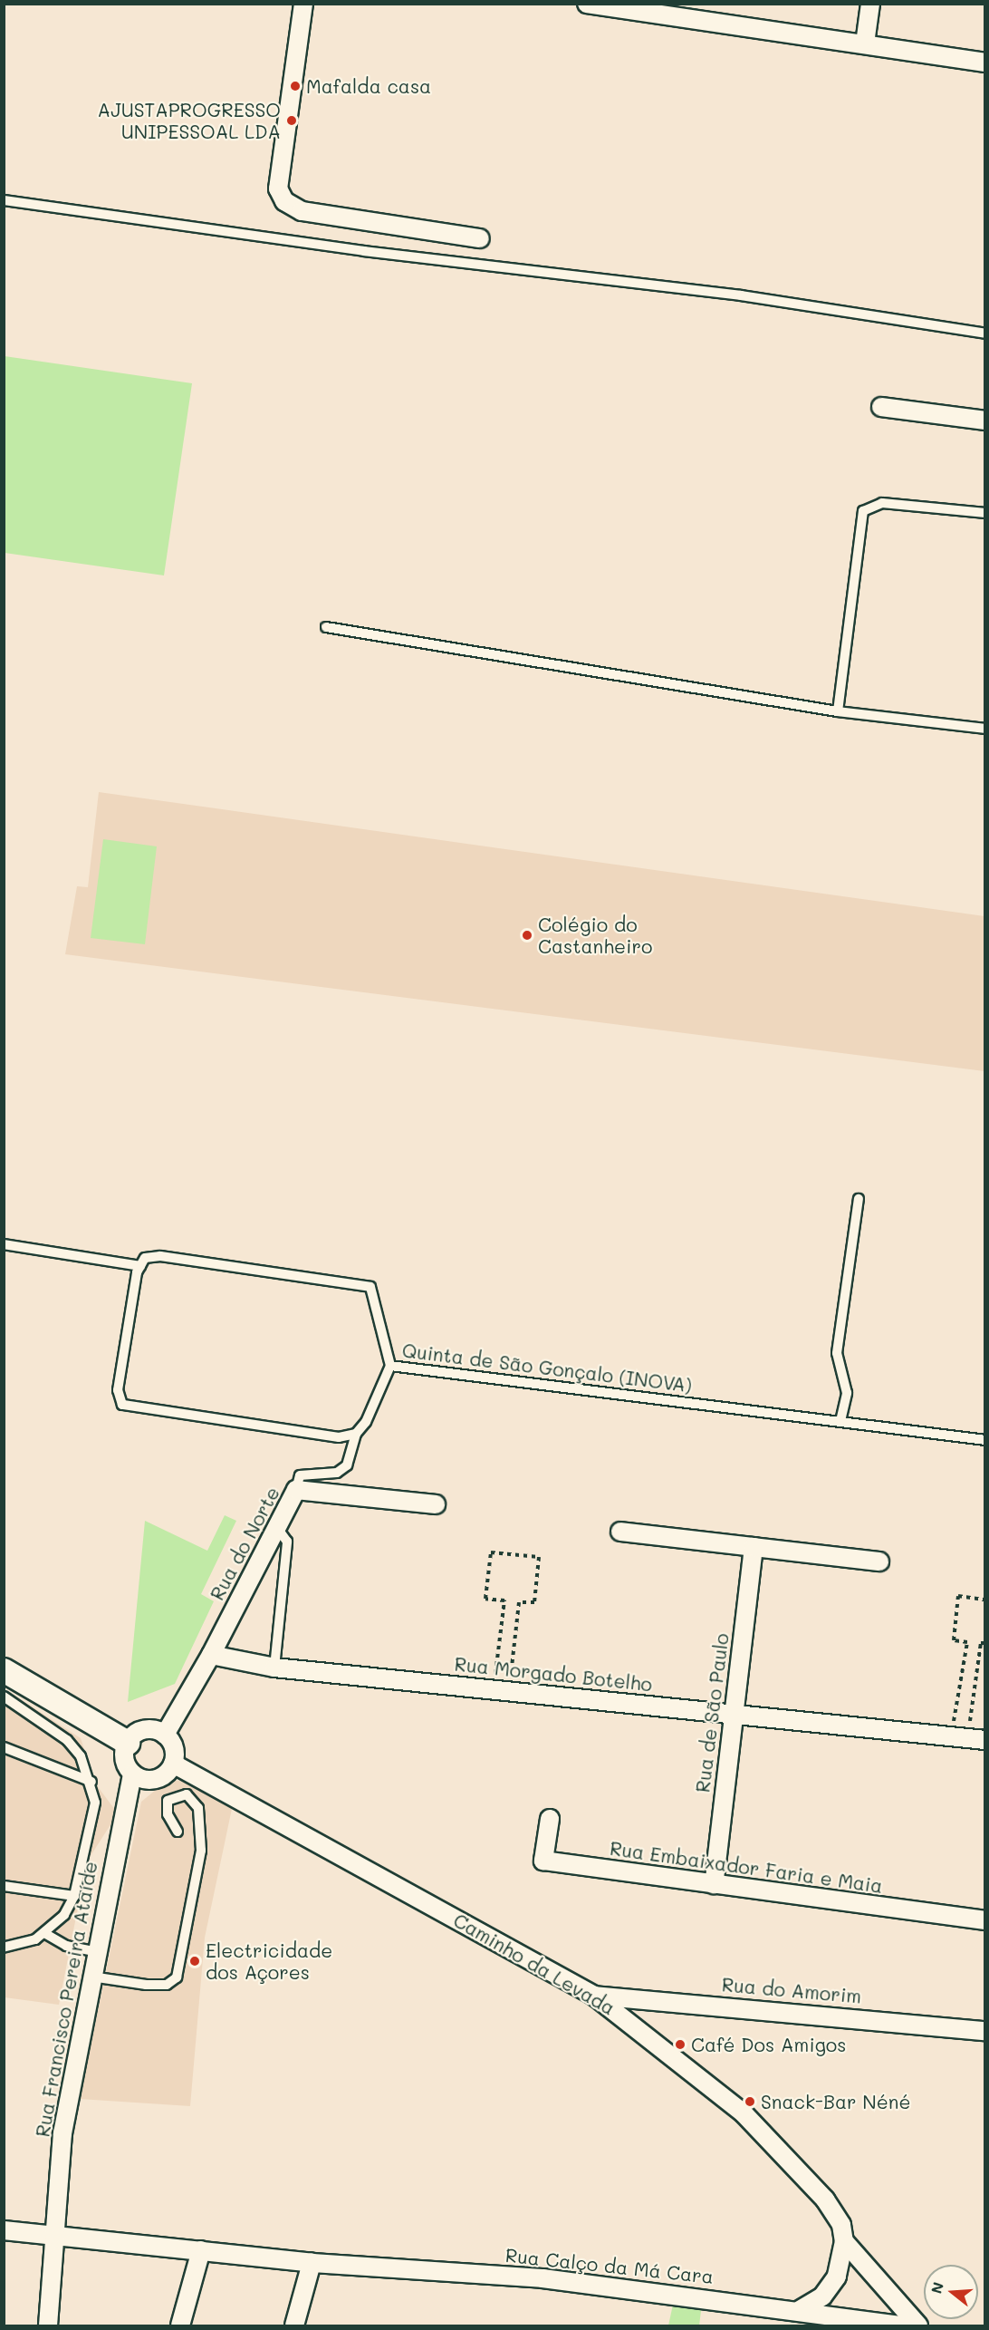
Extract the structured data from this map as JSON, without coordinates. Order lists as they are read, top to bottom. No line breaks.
{"streets":{"street":["Rua do Norte","Rua Morgado Botelho","Rua de São Paulo","Rua Embaixador Faria e Maia","Caminho da Levada","Rua do Amorim","Rua Francisco Pereira Ataíde","Rua Calço da Má Cara"],"lane":["Quinta de São Gonçalo (INOVA)"]},"crossings":[["Quinta de São Gonçalo (INOVA)","Rua do Norte"],["Rua do Norte","Rua Morgado Botelho"],["Rua Morgado Botelho","Rua de São Paulo"],["Rua de São Paulo","Rua Embaixador Faria e Maia"],["Caminho da Levada","Rua do Amorim"],["Caminho da Levada","Rua Francisco Pereira Ataíde"],["Rua Francisco Pereira Ataíde","Rua Calço da Má Cara"]],"places":["Mafalda casa","AJUSTAPROGRESSO UNIPESSOAL LDA","Colégio do Castanheiro","Electricidade dos Açores","Café Dos Amigos","Snack-Bar Néné"],"north":"left"}
